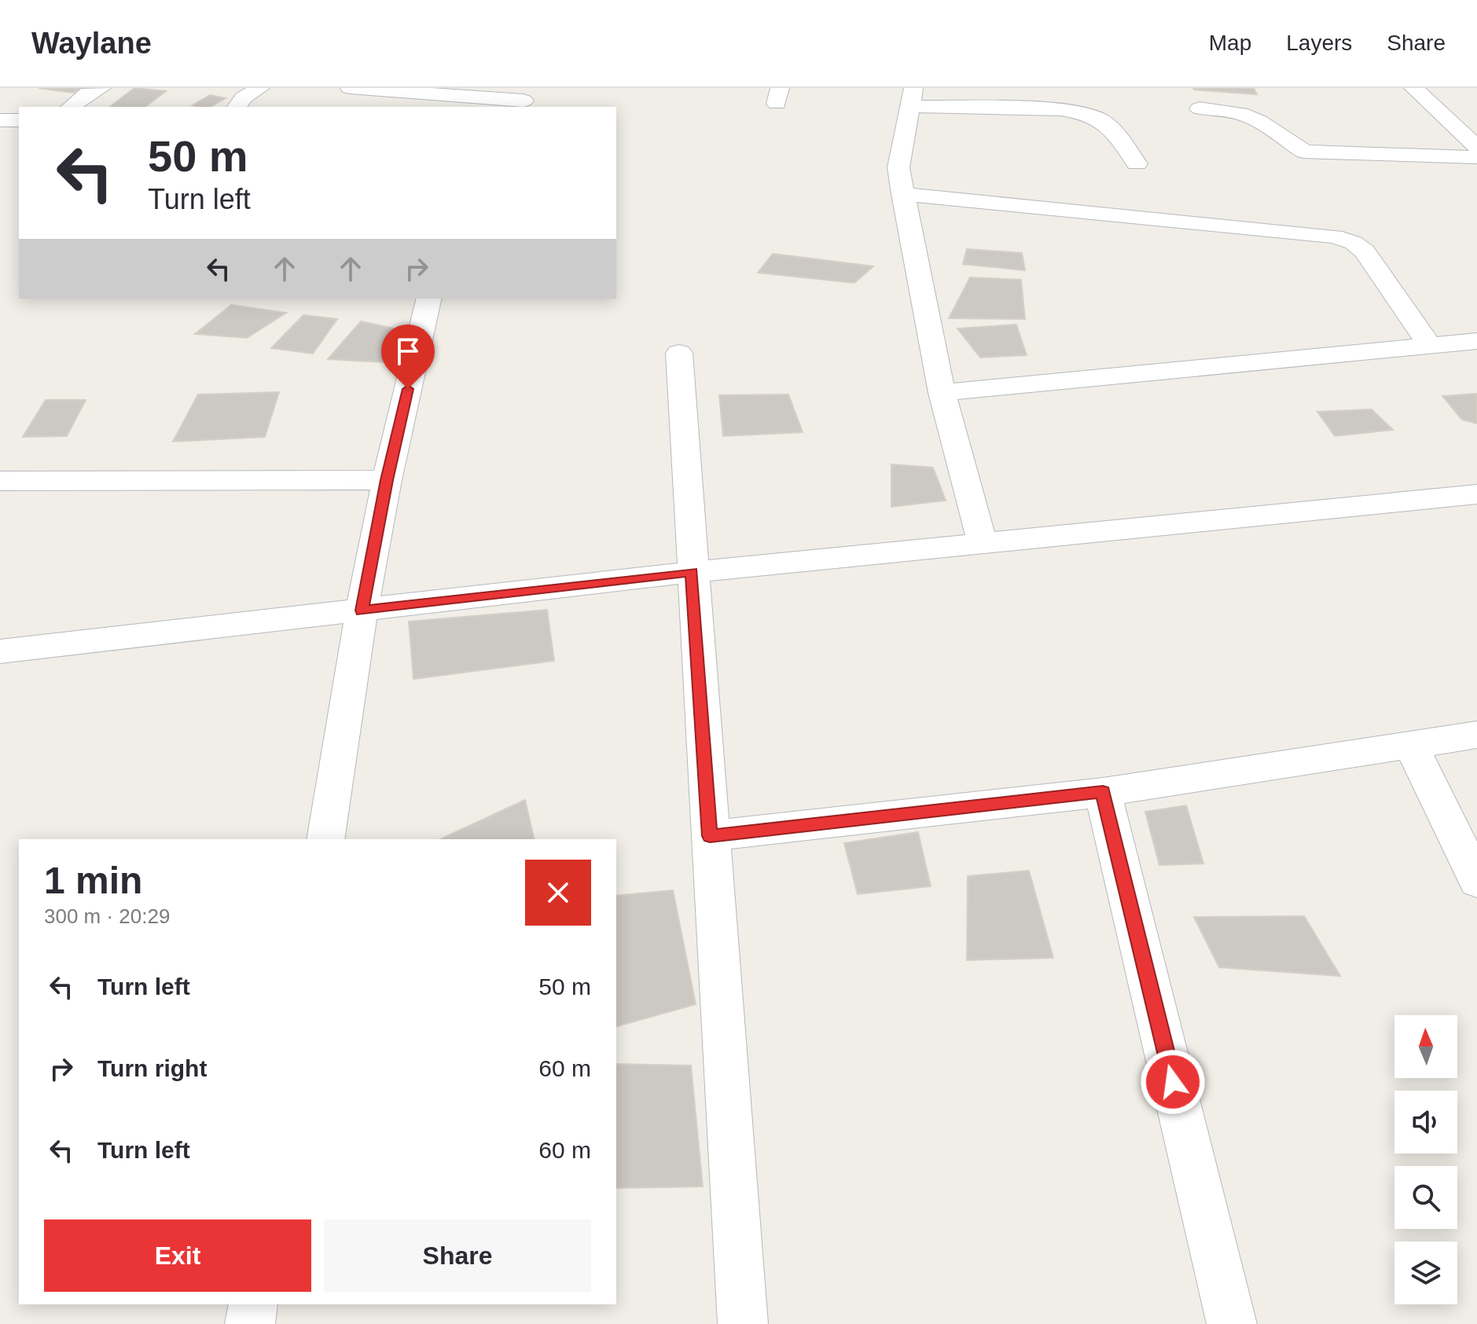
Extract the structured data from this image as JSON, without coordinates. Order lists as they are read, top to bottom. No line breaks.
{"north":"top","page":{"header":"Waylane","nav":["Map","Layers","Share"],"turn":["50 m","Turn left"],"heading":["1 min","300 m · 20:29"],"list":[{"name":"Turn left","value":"50 m"},{"name":"Turn right","value":"60 m"},{"name":"Turn left","value":"60 m"}],"buttons":["Exit","Share"]}}
